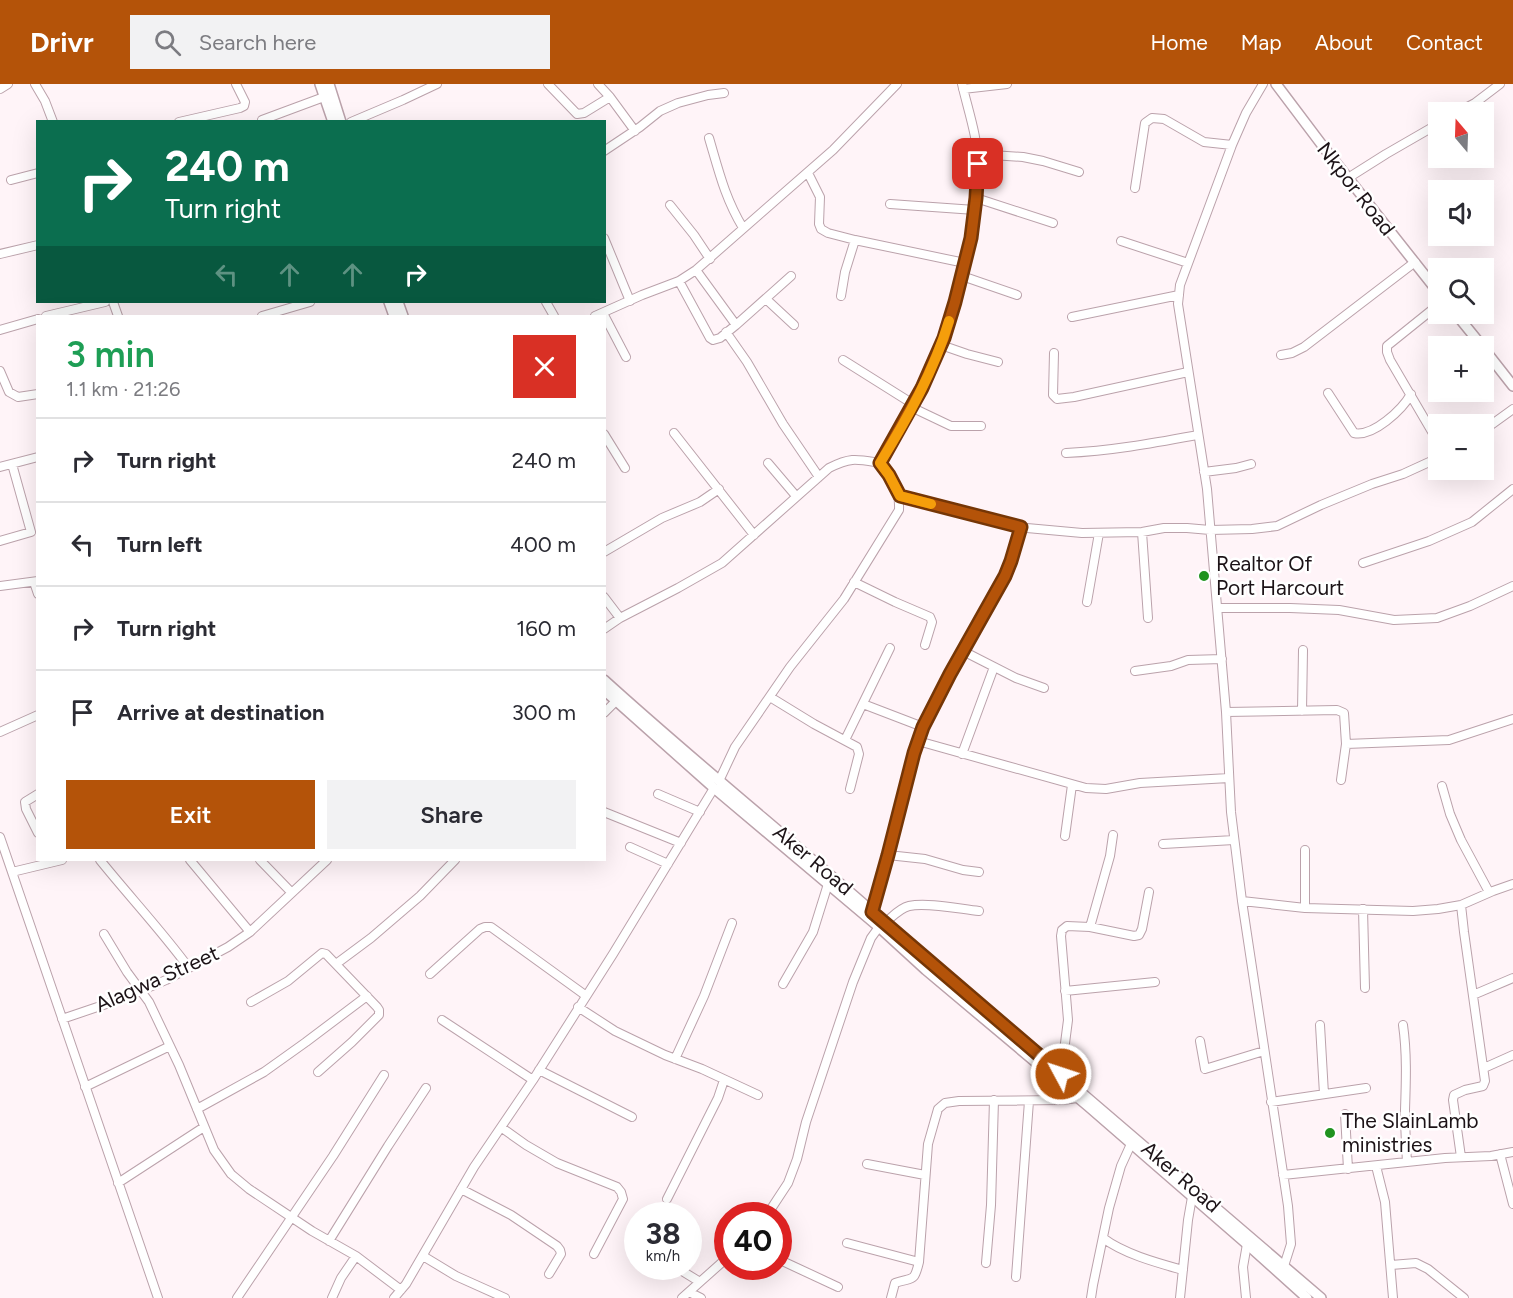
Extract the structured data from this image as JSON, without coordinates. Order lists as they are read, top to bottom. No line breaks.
{"streets":{"street":["Nkpor Road","Aker Road","Alagwa Street"]},"places":["Realtor Of Port Harcourt","The SlainLamb ministries"],"north":"top","page":{"header":"Drivr","search":"Search here","nav":["Home","Map","About","Contact"],"map_buttons":["+","−"],"turn":["240 m","Turn right"],"heading":["3 min","1.1 km · 21:26"],"list":[{"name":"Turn right","value":"240 m"},{"name":"Turn left","value":"400 m"},{"name":"Turn right","value":"160 m"},{"name":"Arrive at destination","value":"300 m"}],"buttons":["Exit","Share"],"speed":"38 km/h","limit":"40"}}
